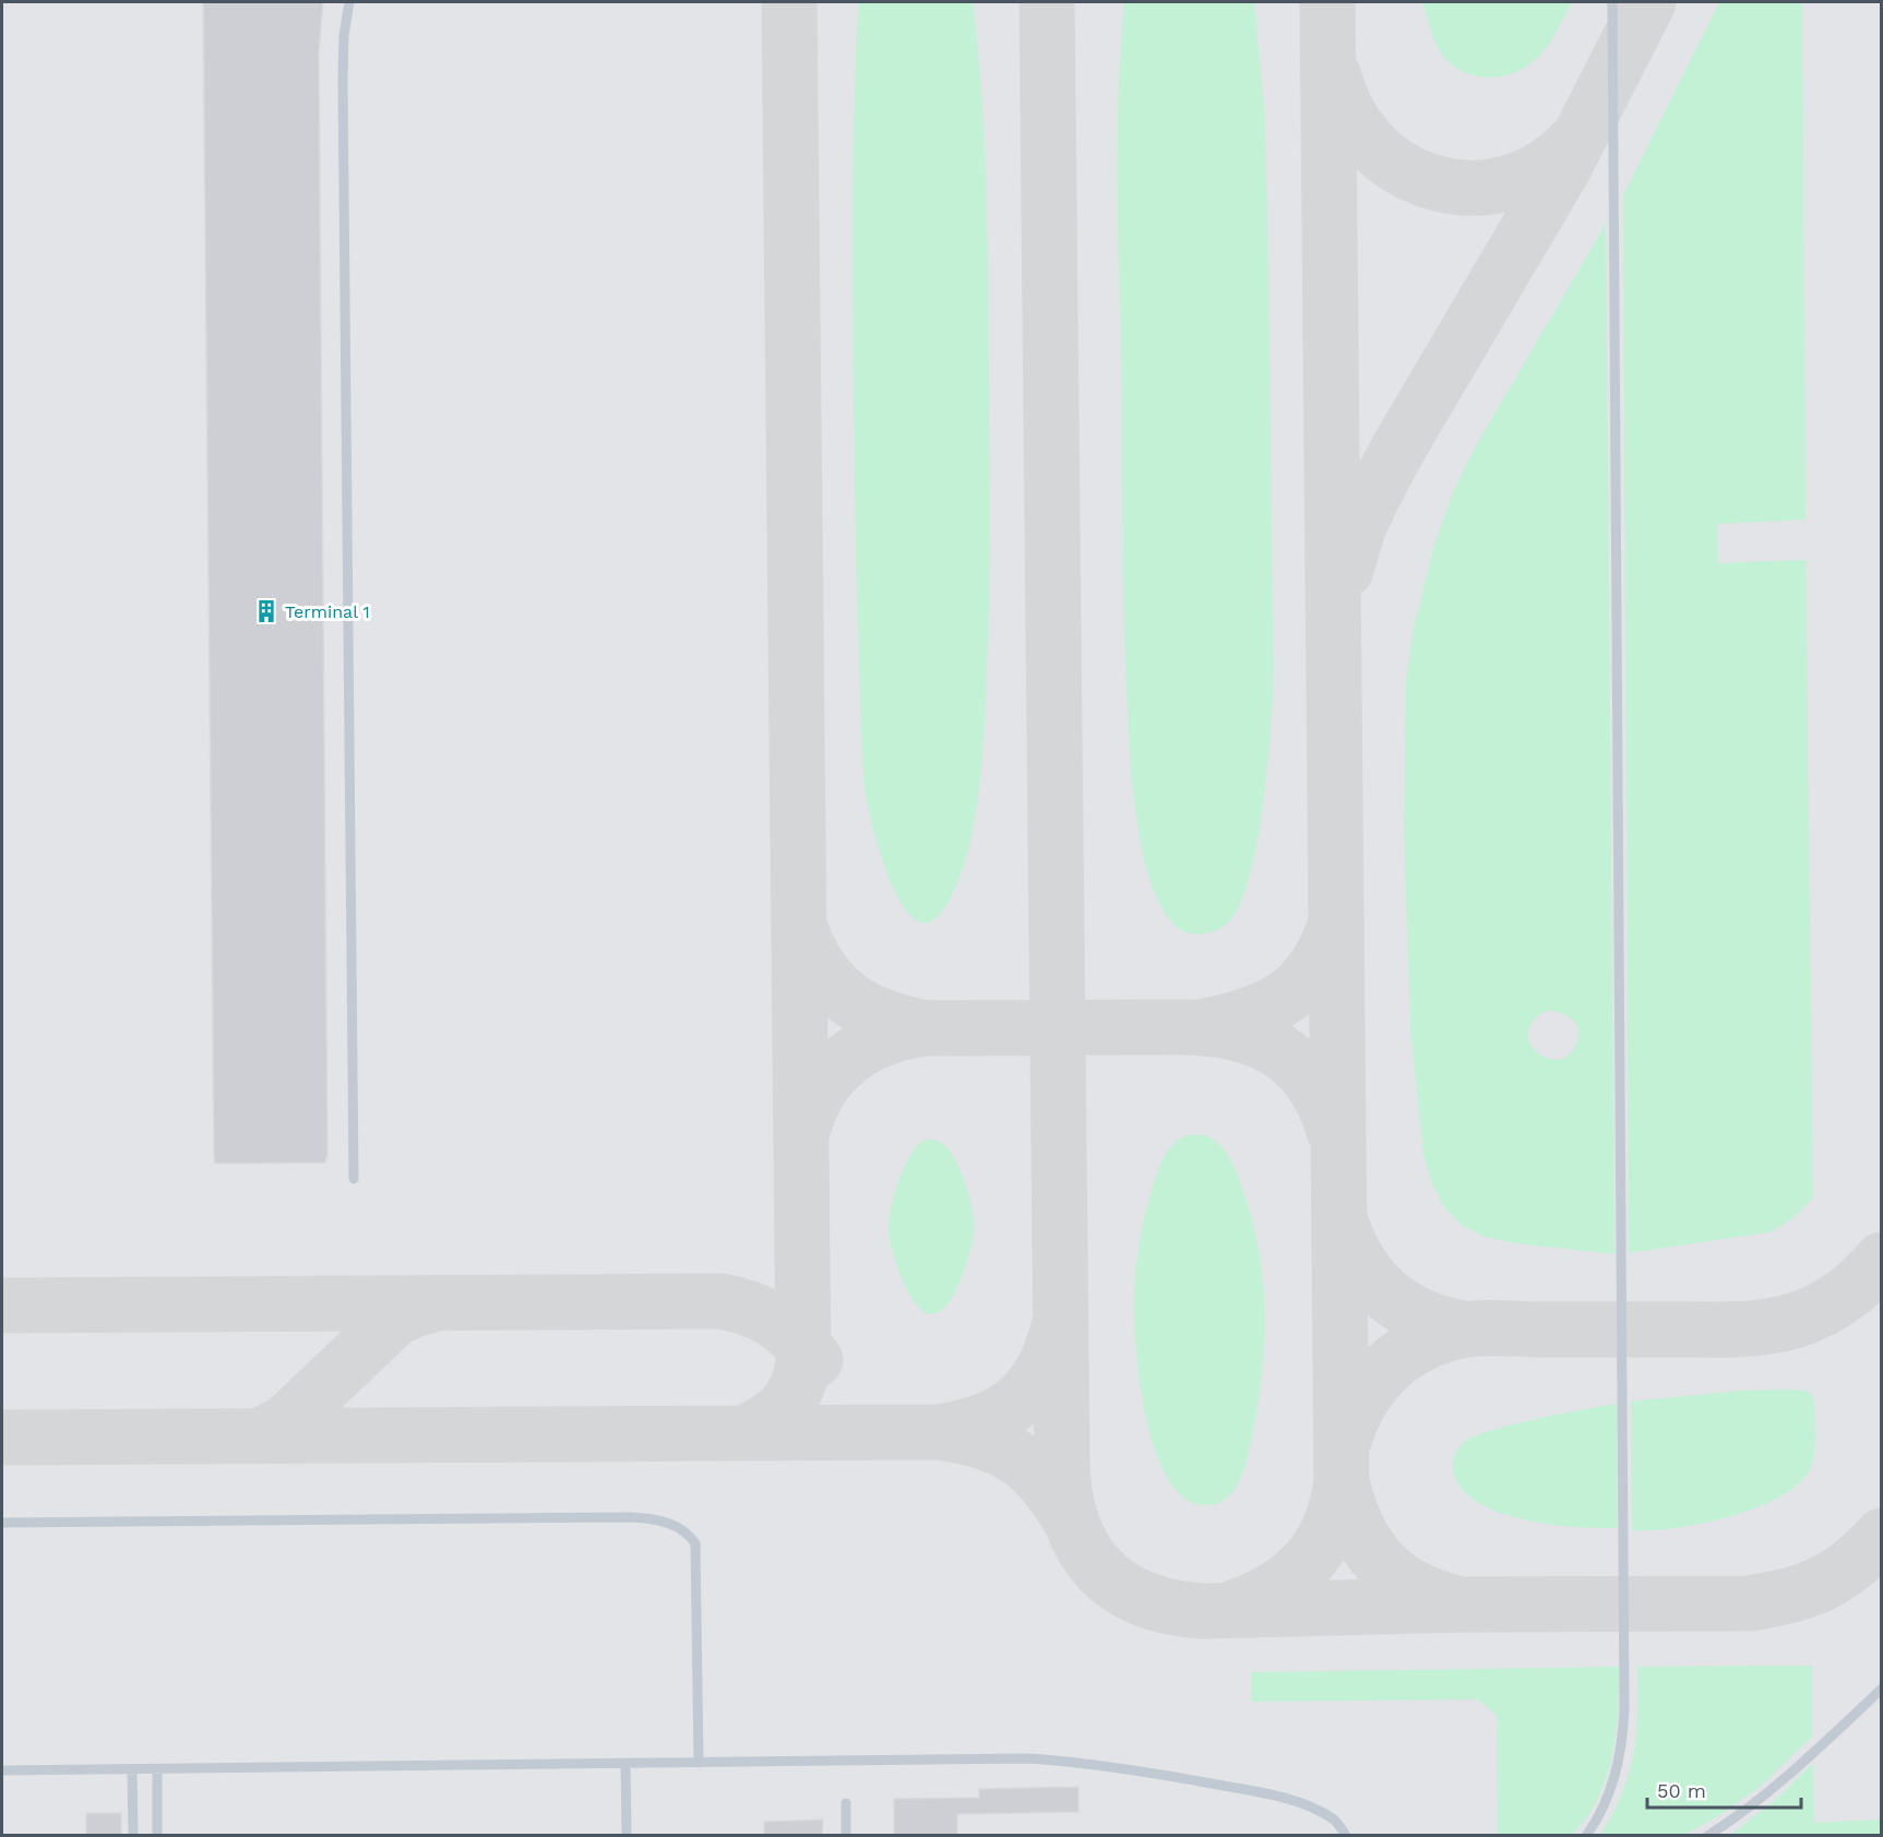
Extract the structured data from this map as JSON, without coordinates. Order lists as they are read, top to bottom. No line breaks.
{"places":{"building":["Terminal 1"]},"scale_bar":"50 m"}
